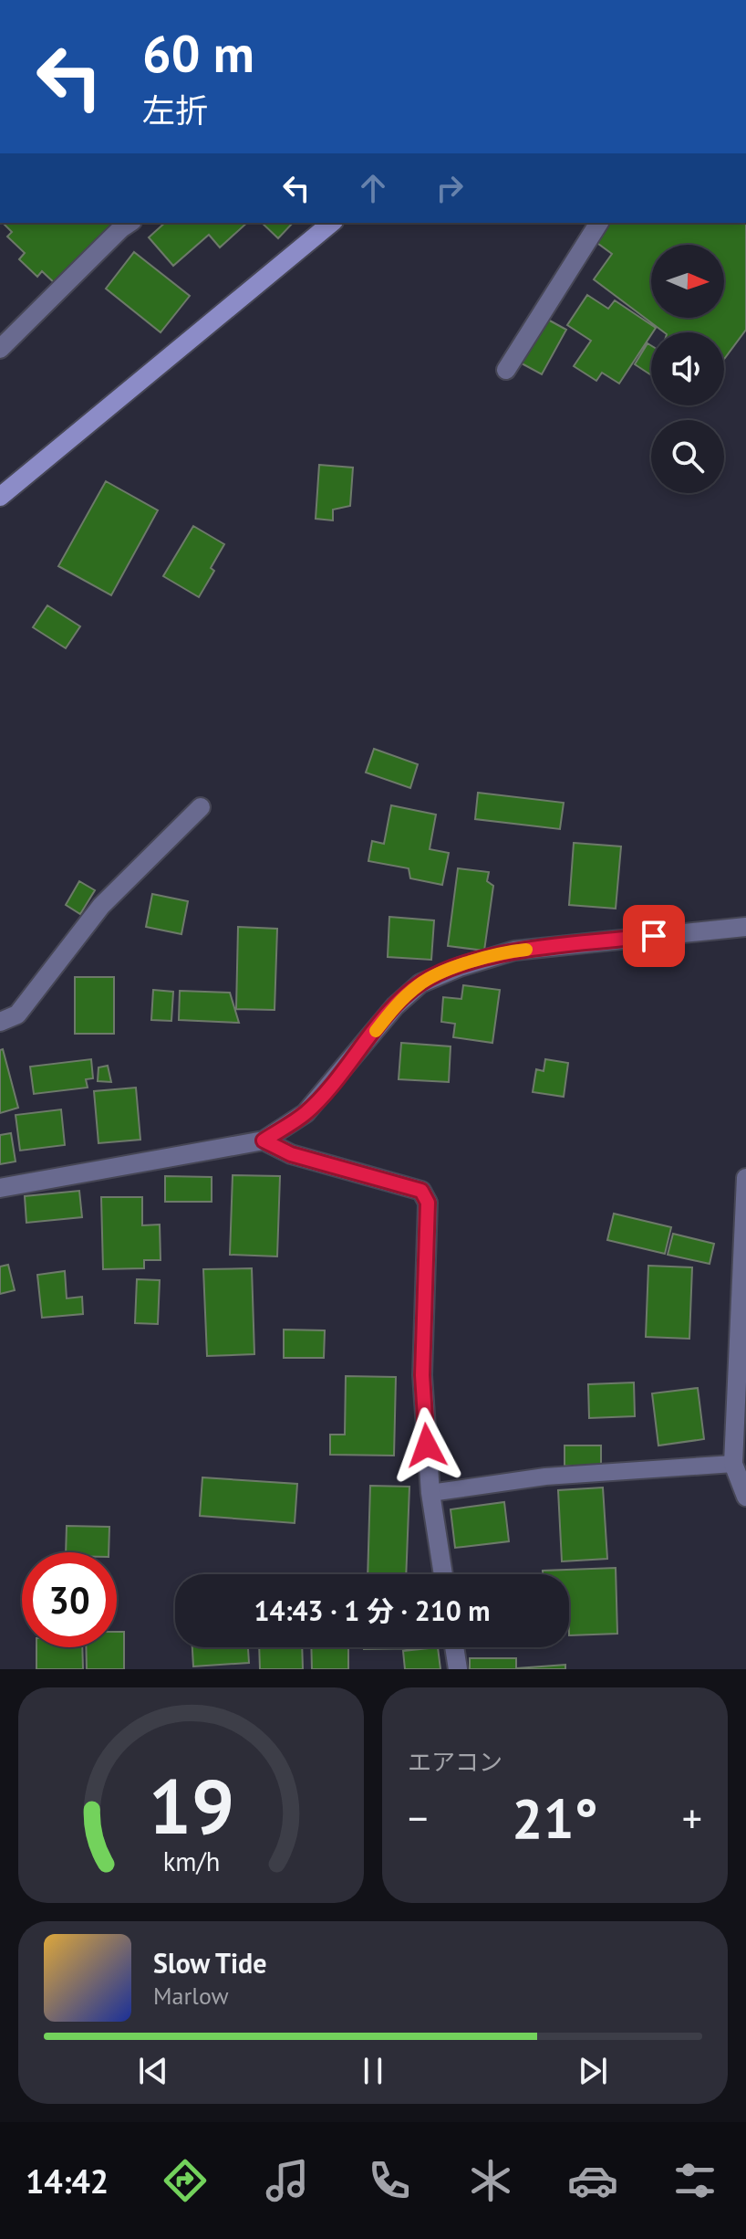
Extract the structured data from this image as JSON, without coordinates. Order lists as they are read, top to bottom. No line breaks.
{"north":"right","page":{"turn":["60 m","左折"],"limit":"30","trip":"14:43 · 1 分 · 210 m","tile":"エアコン","heat":["−","21°","+"],"song":["Slow Tide","Marlow"],"tabs":"14:42","gauge":["19","km/h"]}}
